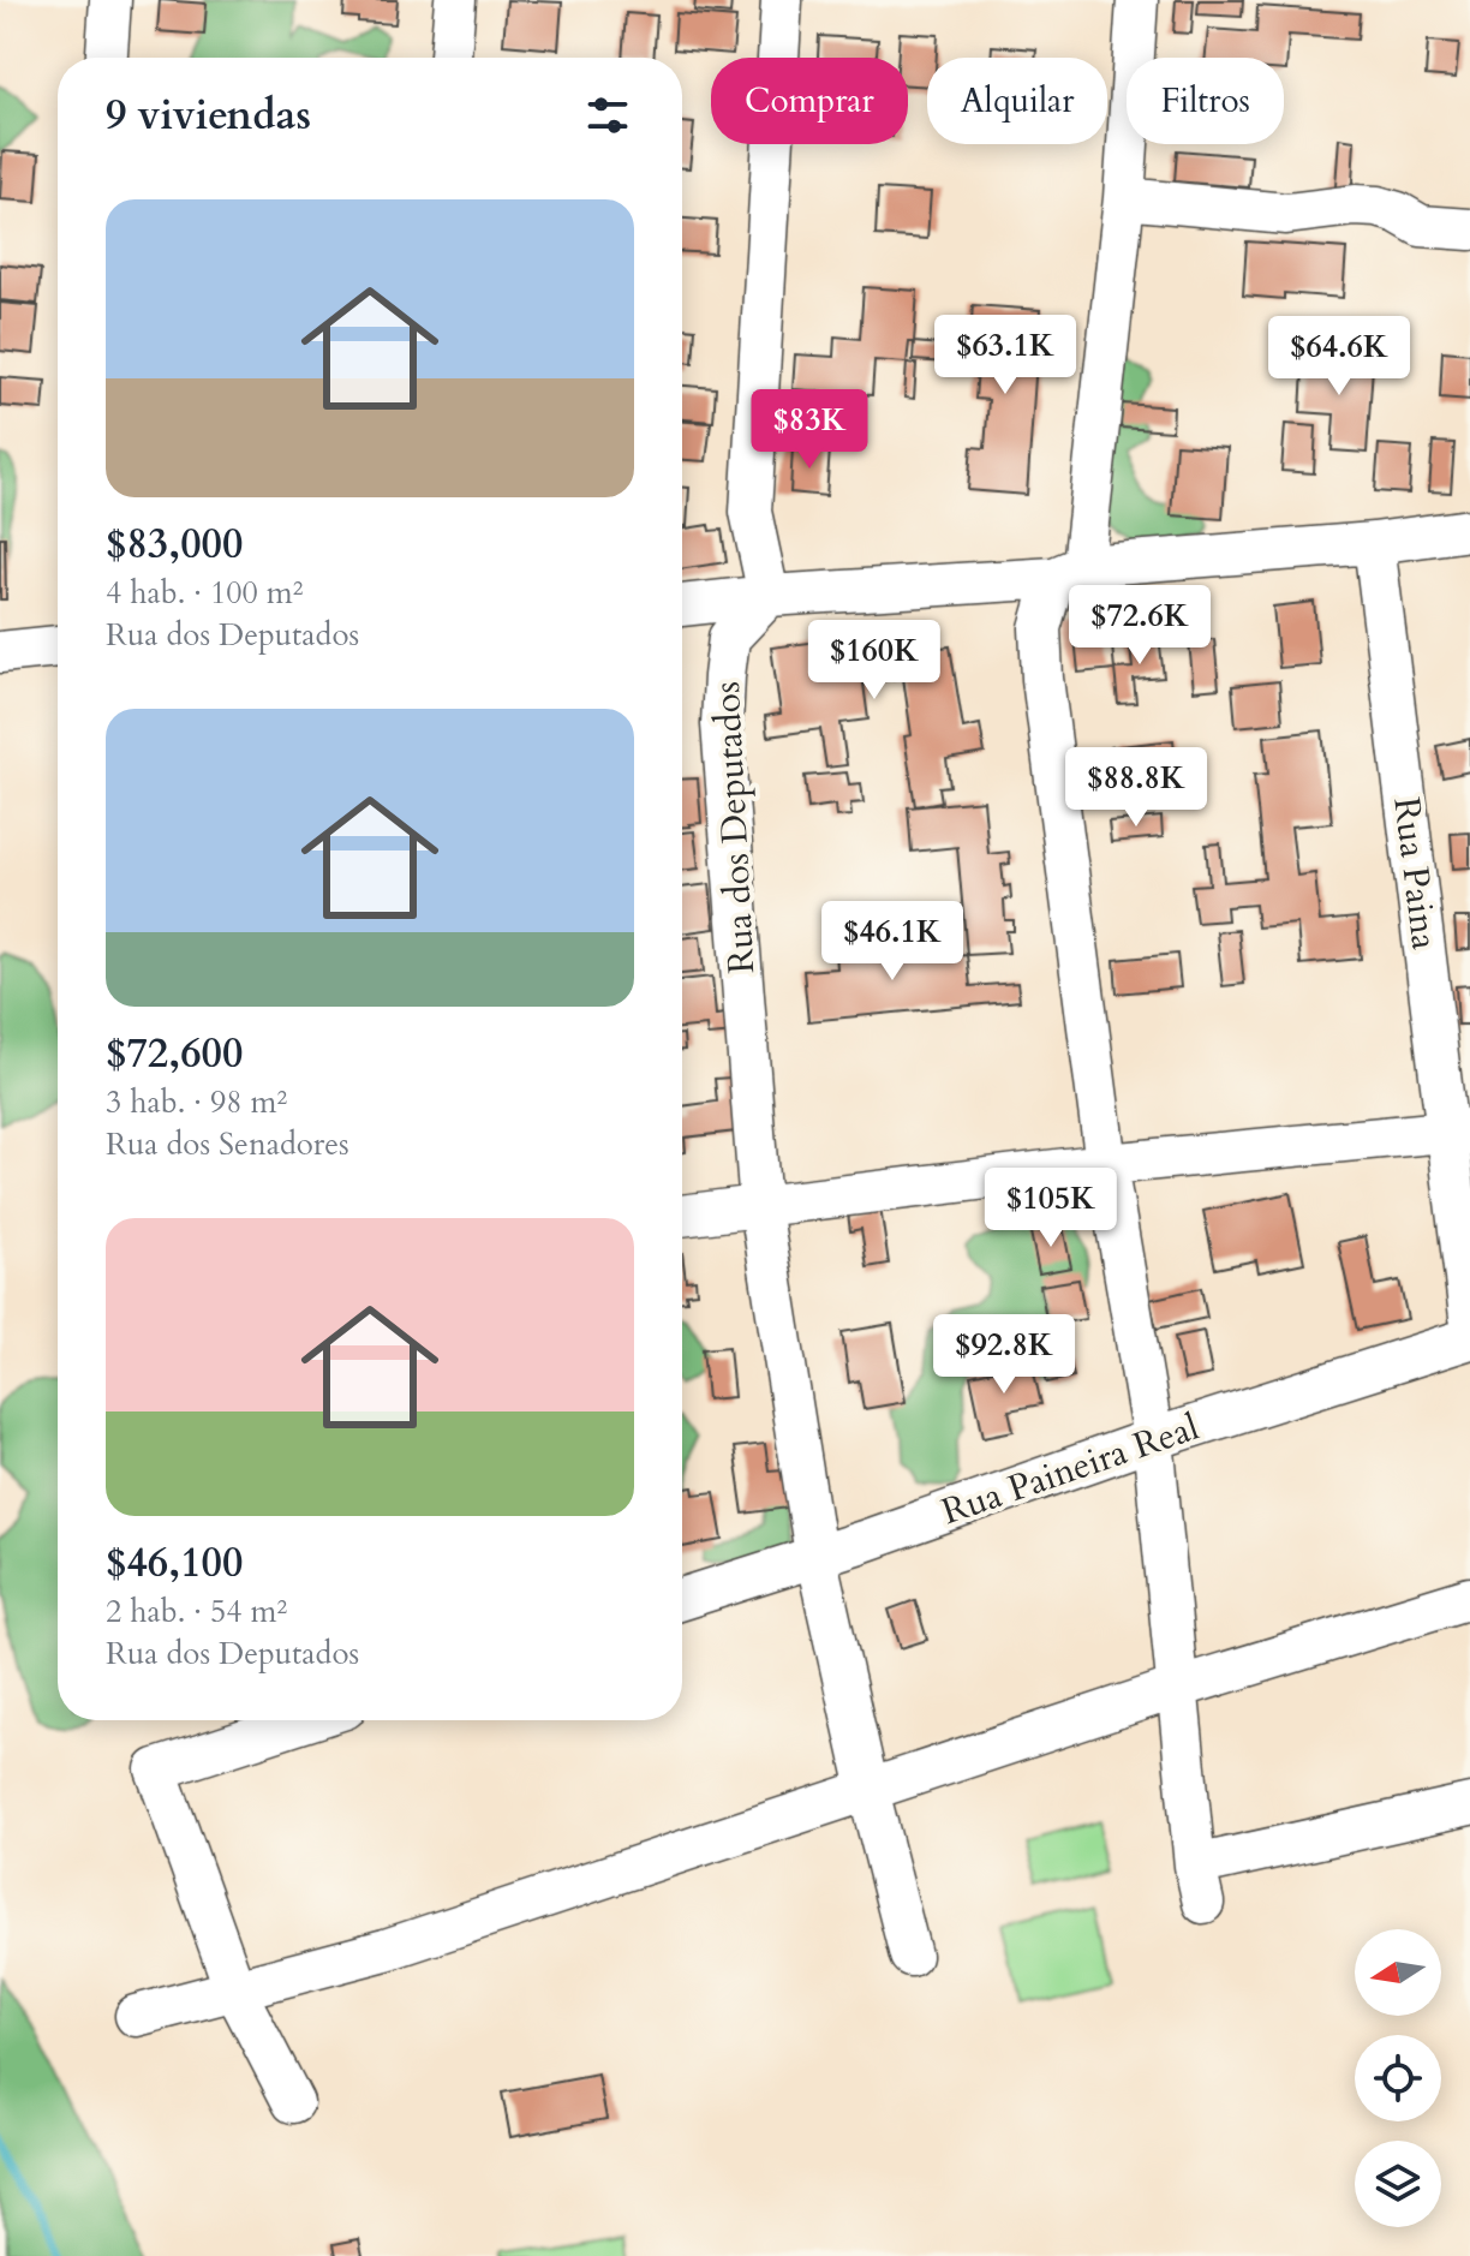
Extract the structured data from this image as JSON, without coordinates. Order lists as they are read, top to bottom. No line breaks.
{"streets":{"street":["Rua dos Deputados","Rua Paina","Rua Paineira Real"]},"crossings":[["Rua dos Deputados","Rua Paineira Real"]],"north":"left","page":{"chip":["Comprar","Alquilar","Filtros"],"heading":"9 viviendas","list":[{"name":"$83,000","note":"4 hab. · 100 m² · Rua dos Deputados"},{"name":"$72,600","note":"3 hab. · 98 m² · Rua dos Senadores"},{"name":"$46,100","note":"2 hab. · 54 m² · Rua dos Deputados"}],"price":["$63.1K","$64.6K","$83K","$72.6K","$160K","$88.8K","$46.1K","$105K","$92.8K"]}}
